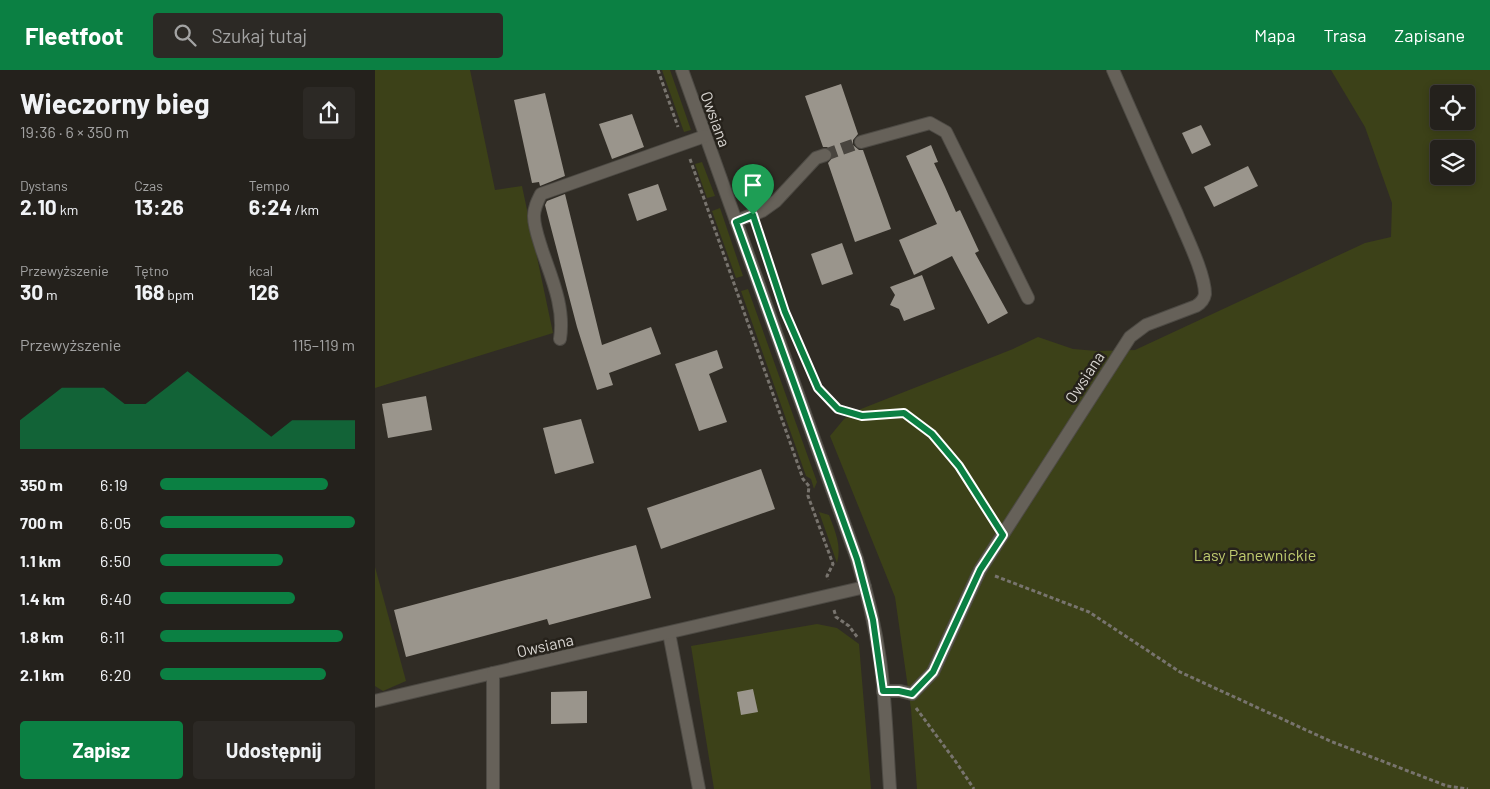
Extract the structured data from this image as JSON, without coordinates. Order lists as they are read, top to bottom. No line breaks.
{"streets":{"street":["Owsiana"]},"parks":["Lasy Panewnickie"],"page":{"header":"Fleetfoot","search":"Szukaj tutaj","nav":["Mapa","Trasa","Zapisane"],"heading":["Wieczorny bieg","19:36 · 6 × 350 m"],"stats":[["Dystans","2.10 km"],["Czas","13:26"],["Tempo","6:24 /km"],["Przewyższenie","30 m"],["Tętno","168 bpm"],["kcal","126"]],"chart":["Przewyższenie","115–119 m"],"list":[{"name":"350 m","note":"6:19"},{"name":"700 m","note":"6:05"},{"name":"1.1 km","note":"6:50"},{"name":"1.4 km","note":"6:40"},{"name":"1.8 km","note":"6:11"},{"name":"2.1 km","note":"6:20"}],"buttons":["Zapisz","Udostępnij"]}}
